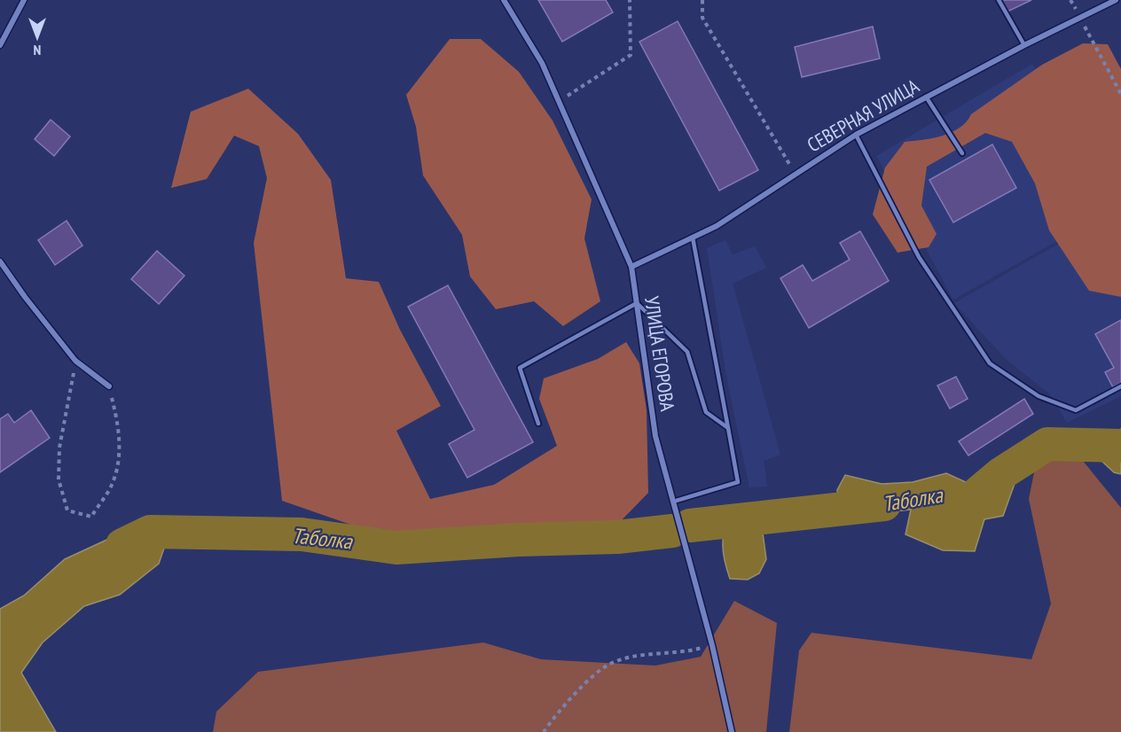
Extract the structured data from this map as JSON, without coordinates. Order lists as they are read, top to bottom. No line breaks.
{"streets":{"street":["СЕВЕРНАЯ УЛИЦА","УЛИЦА ЕГОРОВА"]},"crossings":[["СЕВЕРНАЯ УЛИЦА","УЛИЦА ЕГОРОВА"]],"water":["Таболка"],"north":"bottom"}
